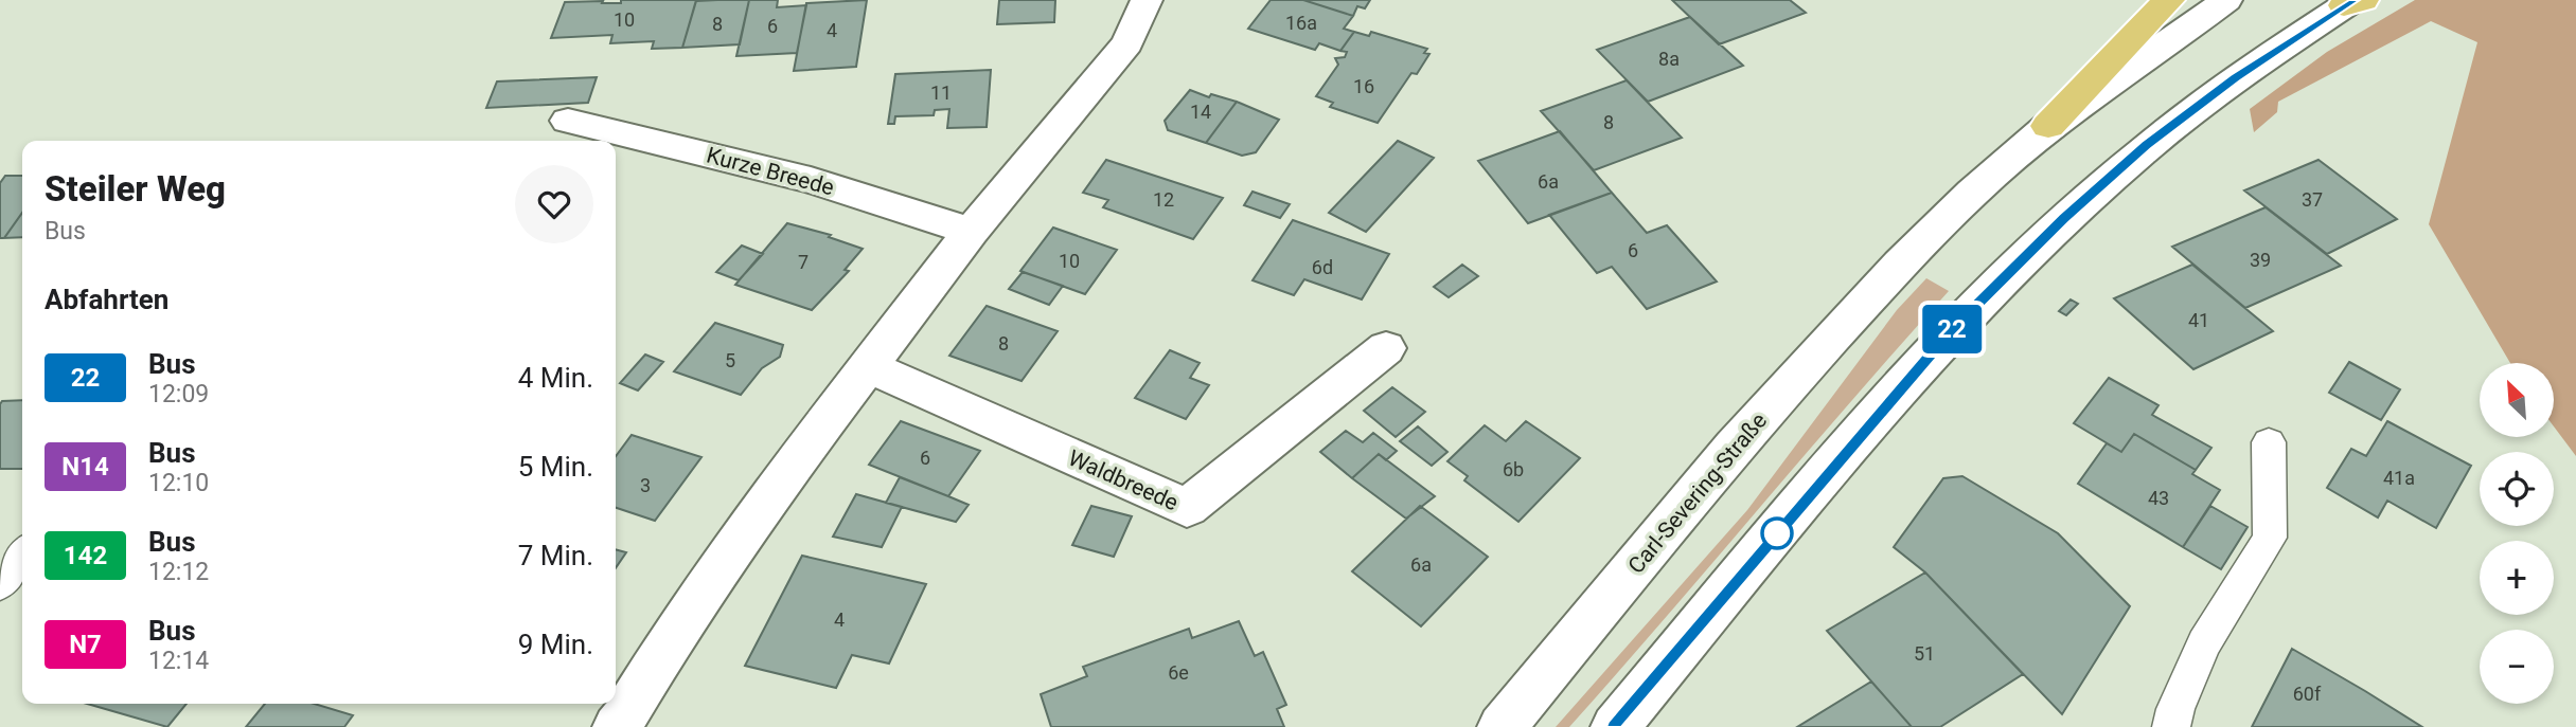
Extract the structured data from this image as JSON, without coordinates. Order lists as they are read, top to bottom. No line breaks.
{"streets":{"main road":["Kurze Breede","Waldbreede","Carl-Severing-Straße"]},"lines":["bus line 22"],"house_numbers":["10","16a","8","6","4","8a","16","11","14","8","6a","12","37","6","39","10","7","6d","41","8","5","6","6b","41a","3","43","6a","4","51","6e","60f"],"north":"top left","page":{"on_map":"22","heading":[["Steiler Weg","Bus"],"Abfahrten"],"list":[{"mark":"22","name":"Bus","note":"12:09","value":"4 Min."},{"mark":"N14","name":"Bus","note":"12:10","value":"5 Min."},{"mark":"142","name":"Bus","note":"12:12","value":"7 Min."},{"mark":"N7","name":"Bus","note":"12:14","value":"9 Min."}],"map_buttons":["+","−"]}}
